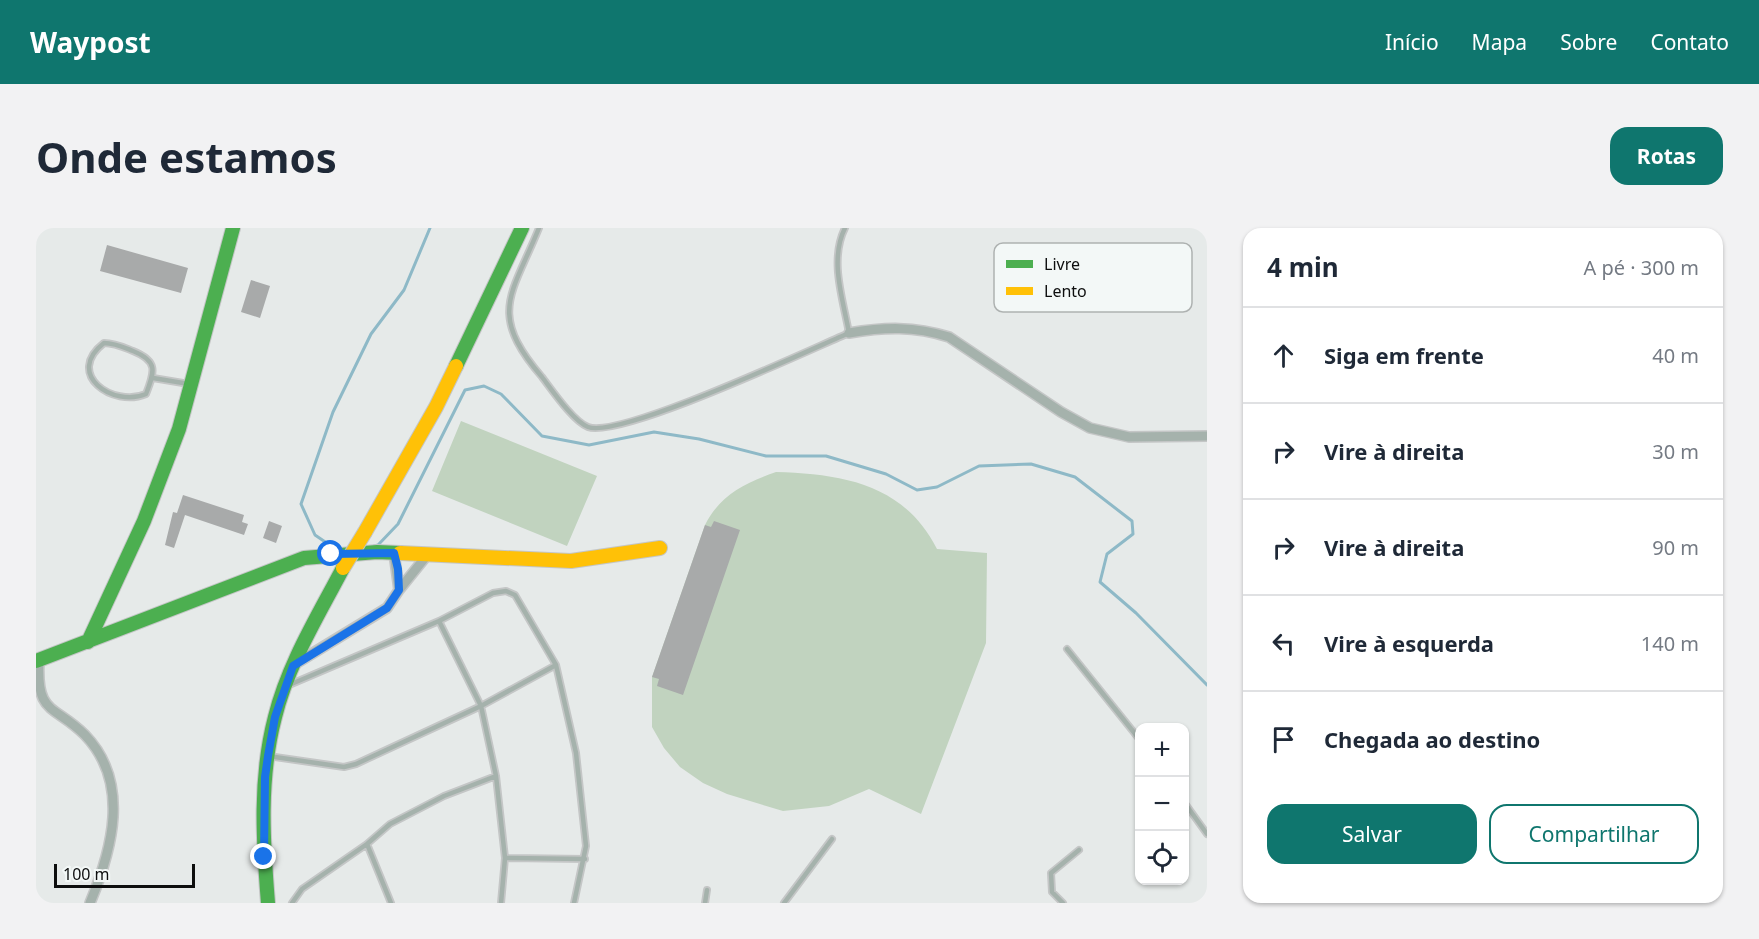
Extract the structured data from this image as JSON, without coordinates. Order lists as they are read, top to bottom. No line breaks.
{"legend":["Livre","Lento"],"scale_bar":"100 m","page":{"header":"Waypost","nav":["Início","Mapa","Sobre","Contato"],"buttons":["Rotas",["Salvar","Compartilhar"]],"title":"Onde estamos","heading":["4 min","A pé · 300 m"],"list":[["Siga em frente","40 m"],["Vire à direita","30 m"],["Vire à direita","90 m"],["Vire à esquerda","140 m"],"Chegada ao destino"],"map_buttons":["+","−"],"scale":"100 m"}}
